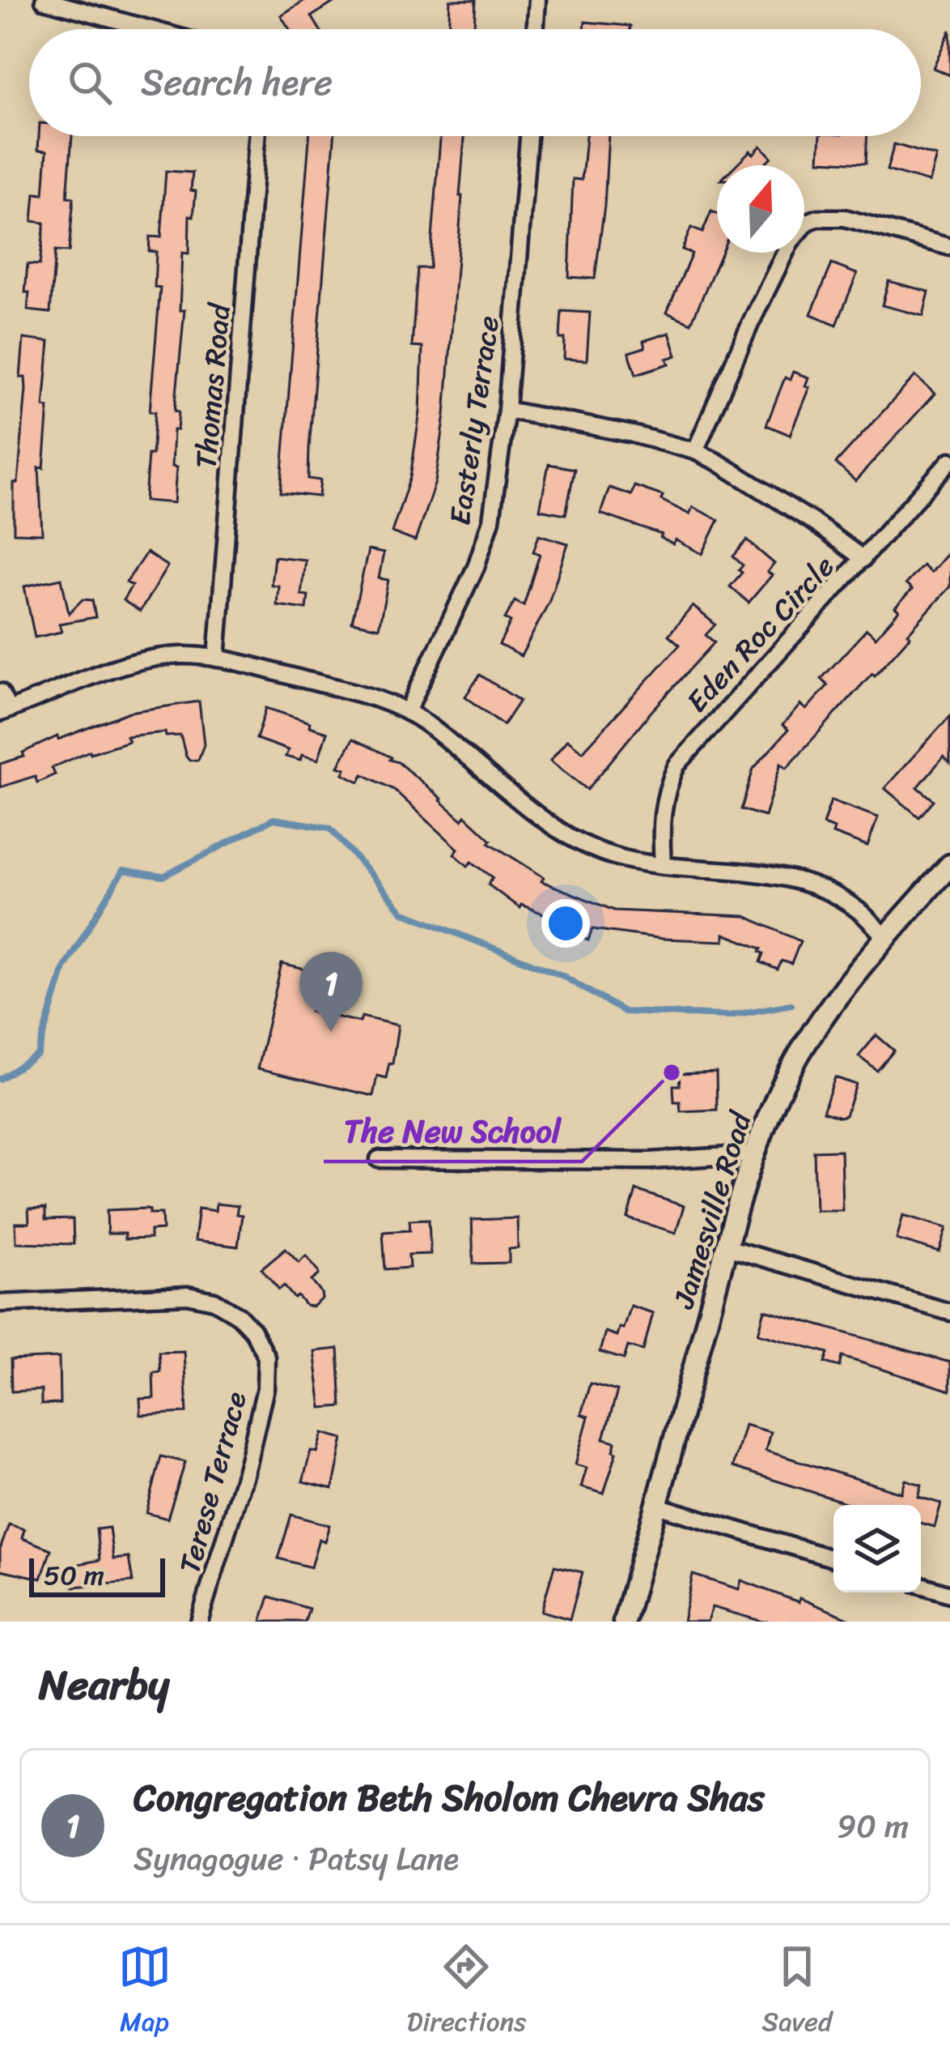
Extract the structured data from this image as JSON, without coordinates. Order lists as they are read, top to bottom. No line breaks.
{"streets":{"street":["Thomas Road","Easterly Terrace","Eden Roc Circle","Jamesville Road","Terese Terrace"]},"places":["The New School"],"scale_bar":"50 m","north":"top","page":{"search":"Search here","pins":"1","scale":"50 m","heading":"Nearby","list":[{"mark":"1","name":"Congregation Beth Sholom Chevra Shas","note":"Synagogue · Patsy Lane","value":"90 m"}],"nav":["Map","Directions","Saved"]}}
